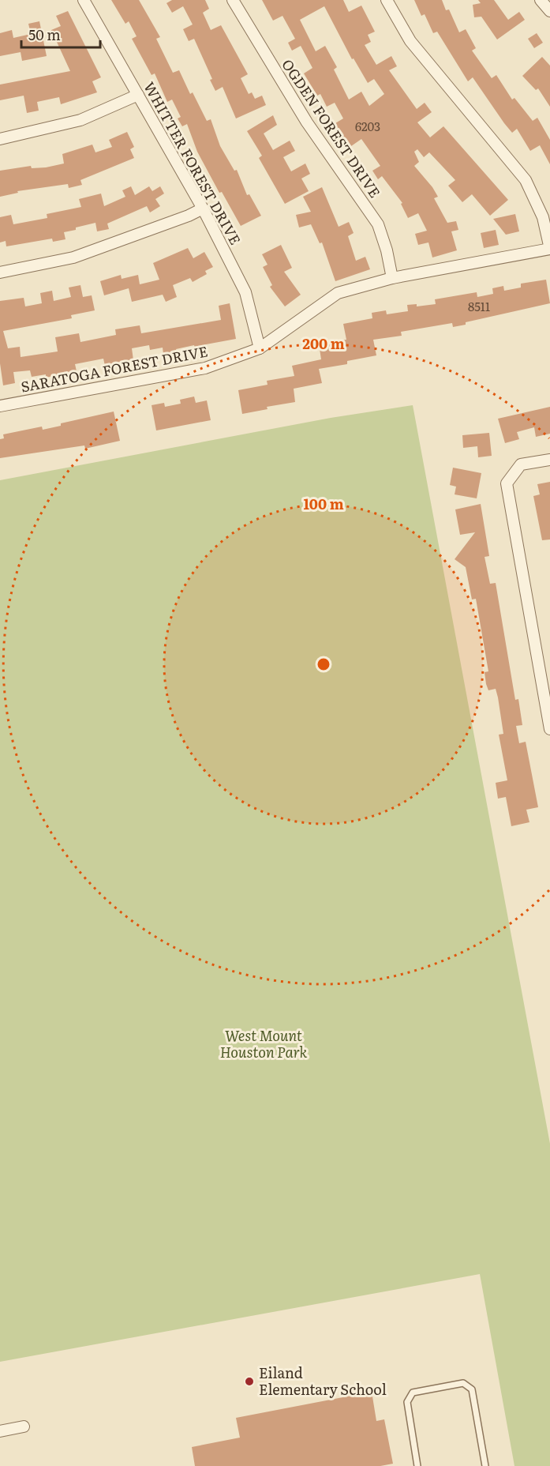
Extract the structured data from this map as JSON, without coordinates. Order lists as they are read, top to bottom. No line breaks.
{"streets":{"street":["OGDEN FOREST DRIVE","WHITTER FOREST DRIVE","SARATOGA FOREST DRIVE"]},"crossings":[["OGDEN FOREST DRIVE","SARATOGA FOREST DRIVE"],["WHITTER FOREST DRIVE","SARATOGA FOREST DRIVE"]],"parks":["West Mount Houston Park"],"places":["Eiland Elementary School"],"house_numbers":["6203","8511"],"scale_bar":"50 m","rings":["200 m","100 m"]}
